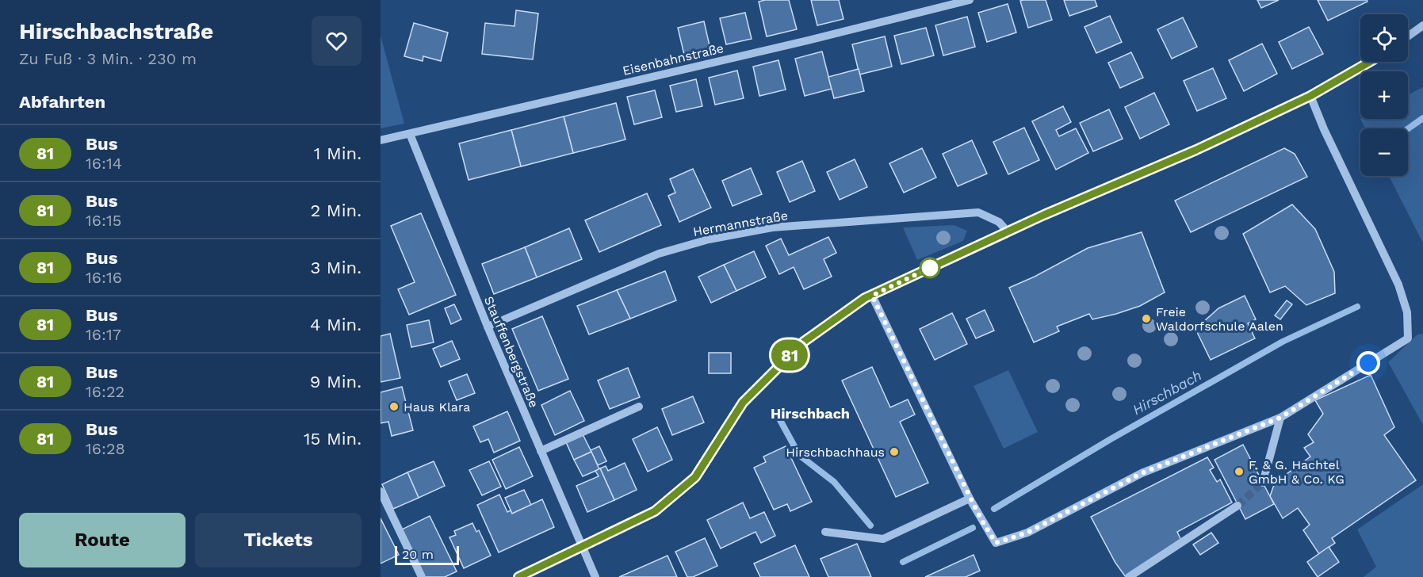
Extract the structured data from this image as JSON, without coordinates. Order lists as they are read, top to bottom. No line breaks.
{"streets":{"street":["Eisenbahnstraße","Hermannstraße","Stauffenbergstraße"]},"crossings":[["Eisenbahnstraße","Stauffenbergstraße"],["Hermannstraße","Stauffenbergstraße"]],"districts":["Hirschbach"],"water":["Hirschbach"],"places":["Freie Waldorfschule Aalen","Haus Klara","Hirschbachhaus","F. & G. Hachtel GmbH & Co. KG"],"lines":["bus line 81"],"scale_bar":"20 m","page":{"heading":[["Hirschbachstraße","Zu Fuß · 3 Min. · 230 m"],"Abfahrten"],"on_map":"81","map_buttons":["+","−"],"list":[{"mark":"81","name":"Bus","note":"16:14","value":"1 Min."},{"mark":"81","name":"Bus","note":"16:15","value":"2 Min."},{"mark":"81","name":"Bus","note":"16:16","value":"3 Min."},{"mark":"81","name":"Bus","note":"16:17","value":"4 Min."},{"mark":"81","name":"Bus","note":"16:22","value":"9 Min."},{"mark":"81","name":"Bus","note":"16:28","value":"15 Min."}],"buttons":["Route","Tickets"],"scale":"20 m"}}
